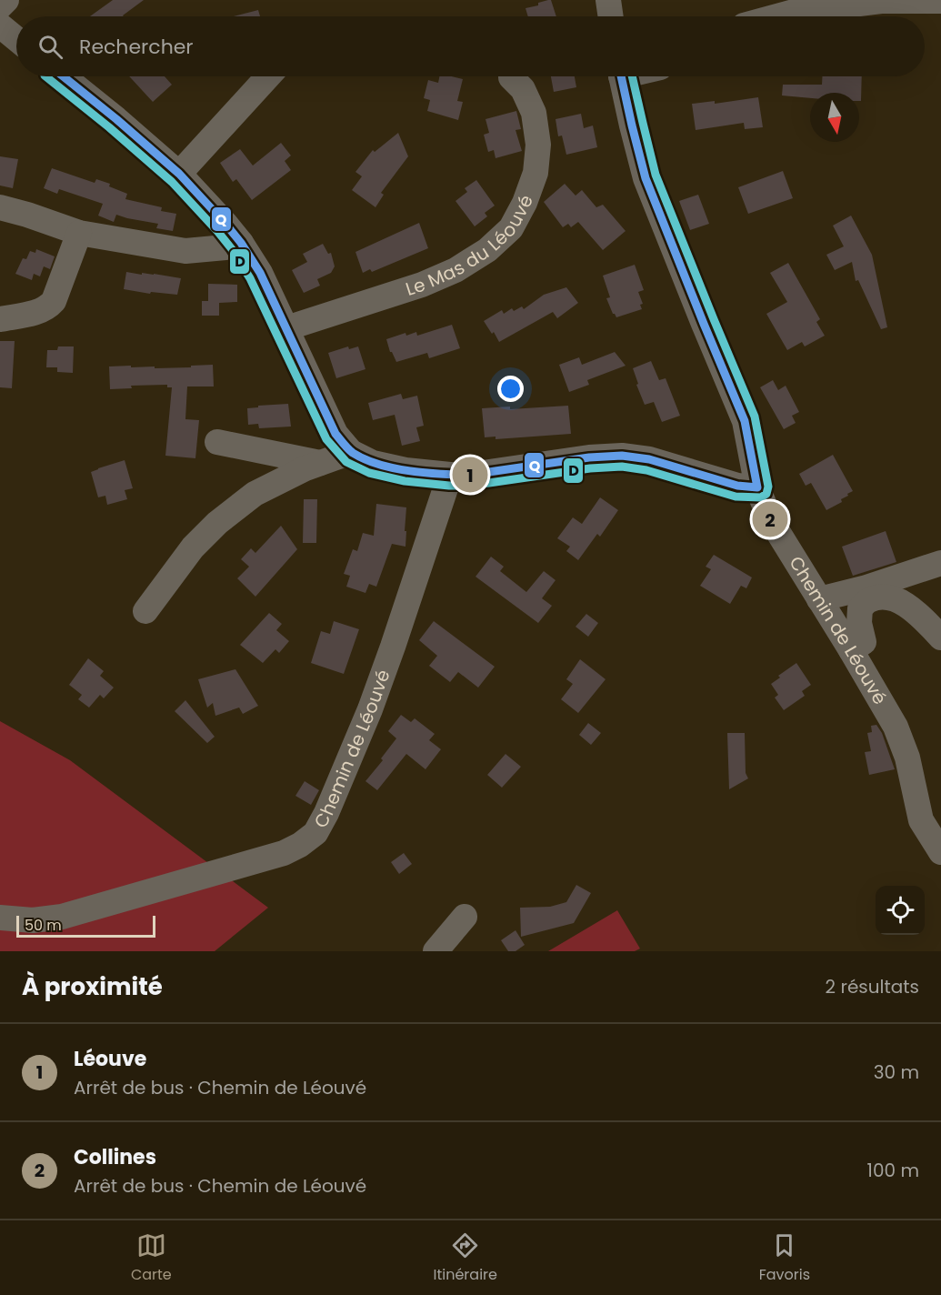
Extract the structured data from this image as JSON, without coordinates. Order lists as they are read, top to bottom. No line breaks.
{"streets":{"street":["Le Mas du Léouvé","Chemin de Léouvé"]},"lines":["transit line Q","transit line D"],"scale_bar":"50 m","north":"bottom","page":{"search":"Rechercher","pins":["1","2"],"scale":"50 m","heading":["À proximité","2 résultats"],"list":[{"mark":"1","name":"Léouve","note":"Arrêt de bus · Chemin de Léouvé","value":"30 m"},{"mark":"2","name":"Collines","note":"Arrêt de bus · Chemin de Léouvé","value":"100 m"}],"nav":["Carte","Itinéraire","Favoris"]}}
